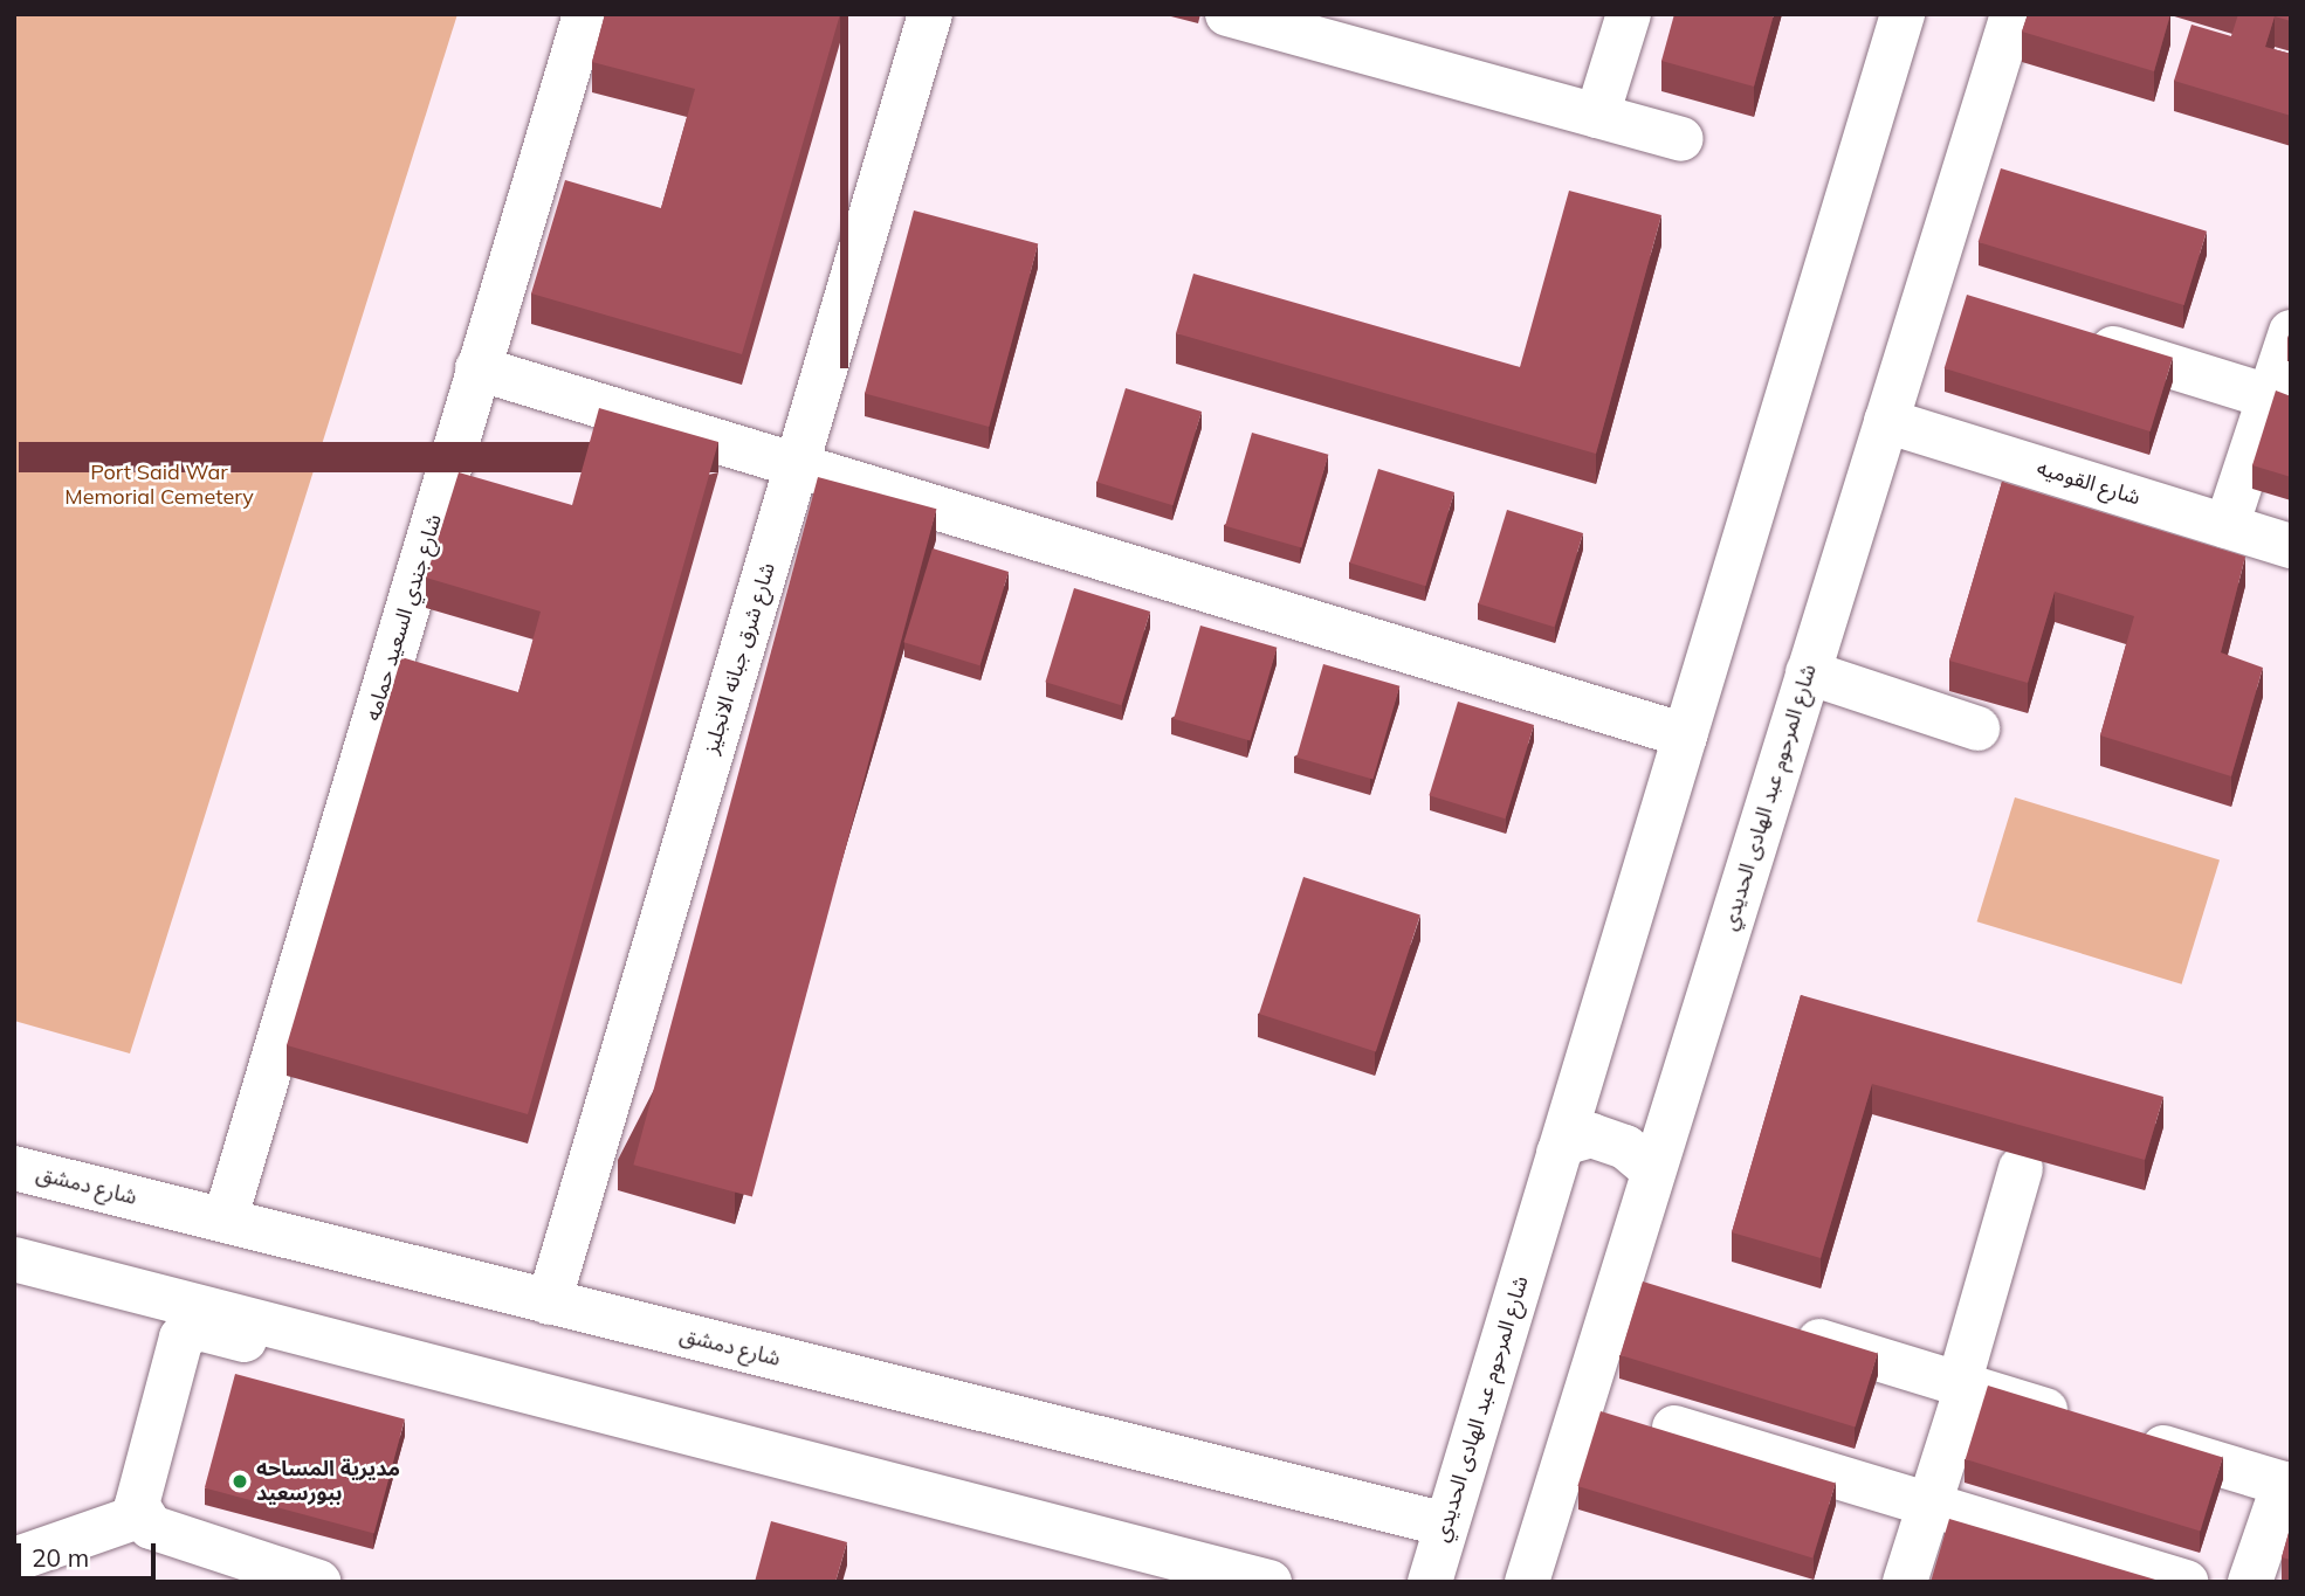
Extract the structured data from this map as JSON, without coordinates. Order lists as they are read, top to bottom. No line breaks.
{"streets":{"street":["شارع القوميه","شارع جندي السعيد حمامه","شارع شرق جبانه الانجليز","شارع المرحوم عبد الهادى الحديدي","شارع دمشق"]},"crossings":[["شارع القوميه","شارع المرحوم عبد الهادى الحديدي"],["شارع جندي السعيد حمامه","شارع دمشق"],["شارع شرق جبانه الانجليز","شارع دمشق"],["شارع المرحوم عبد الهادى الحديدي","شارع دمشق"]],"parks":["Port Said War Memorial Cemetery"],"places":["مديرية المساحه ببورسعيد"],"scale_bar":"20 m"}
